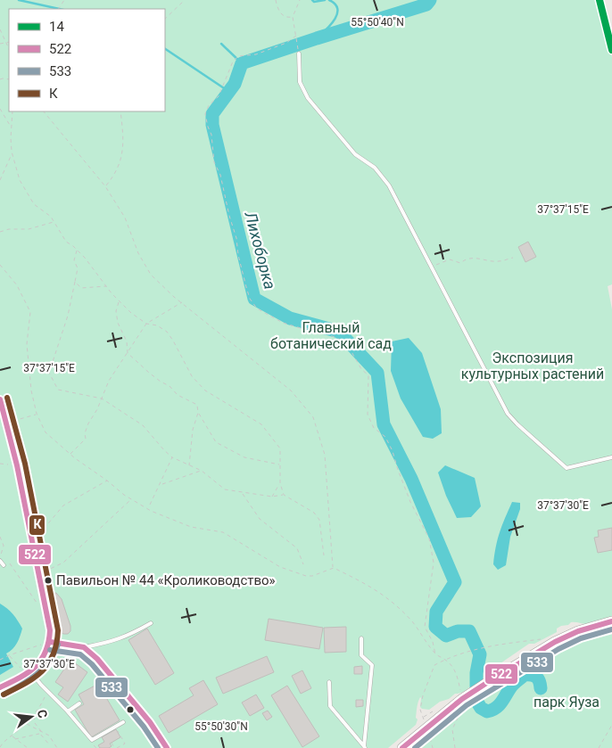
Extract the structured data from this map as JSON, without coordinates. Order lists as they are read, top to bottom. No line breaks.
{"water":["Лихоборка"],"parks":["Главный ботанический сад","Экспозиция культурных растений","парк Яуза"],"places":["Павильон № 44 «Кролиководство»"],"lines":["transit line 14","transit line К","transit line 522","transit line 533"],"legend":["14","522","533","К"],"north":"right","coordinates":["55°50'40\"N","37°37'15\"E","37°37'30\"E","55°50'30\"N"]}
